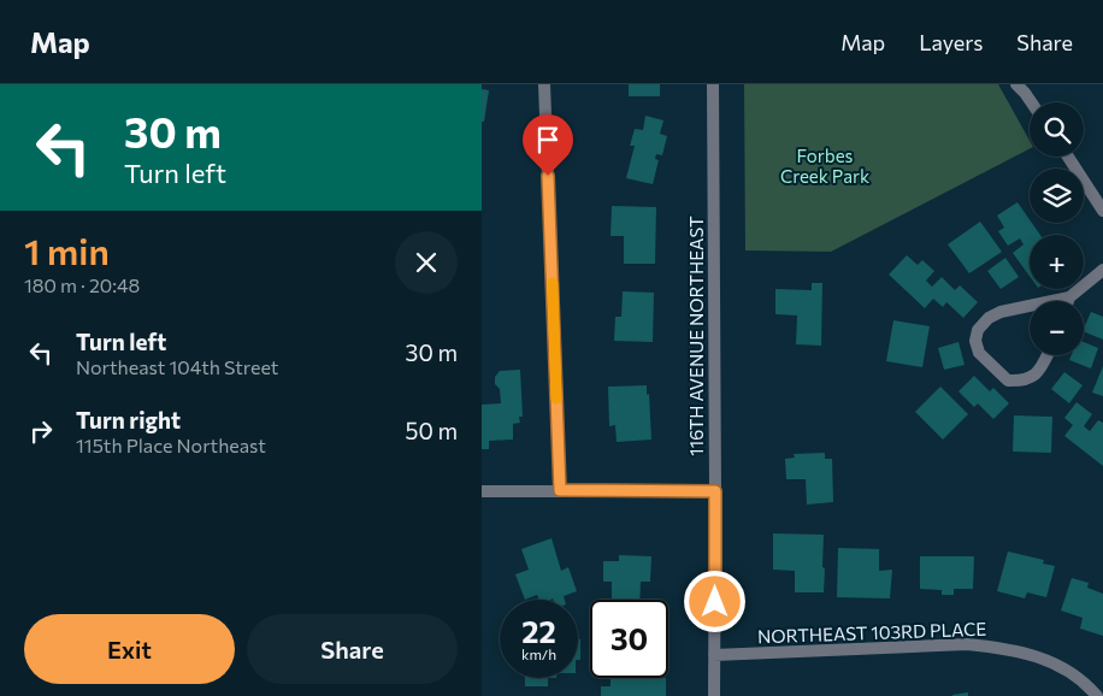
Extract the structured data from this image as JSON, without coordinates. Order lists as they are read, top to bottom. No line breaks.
{"streets":{"street":["116TH AVENUE NORTHEAST","NORTHEAST 103RD PLACE"]},"crossings":[["116TH AVENUE NORTHEAST","NORTHEAST 103RD PLACE"]],"parks":["Forbes Creek Park"],"page":{"header":"Map","nav":["Map","Layers","Share"],"turn":["30 m","Turn left"],"map_buttons":["+","−"],"heading":["1 min","180 m · 20:48"],"list":[{"name":"Turn left","note":"Northeast 104th Street","value":"30 m"},{"name":"Turn right","note":"115th Place Northeast","value":"50 m"}],"speed":"22 km/h","limit":"30","buttons":["Exit","Share"]}}
